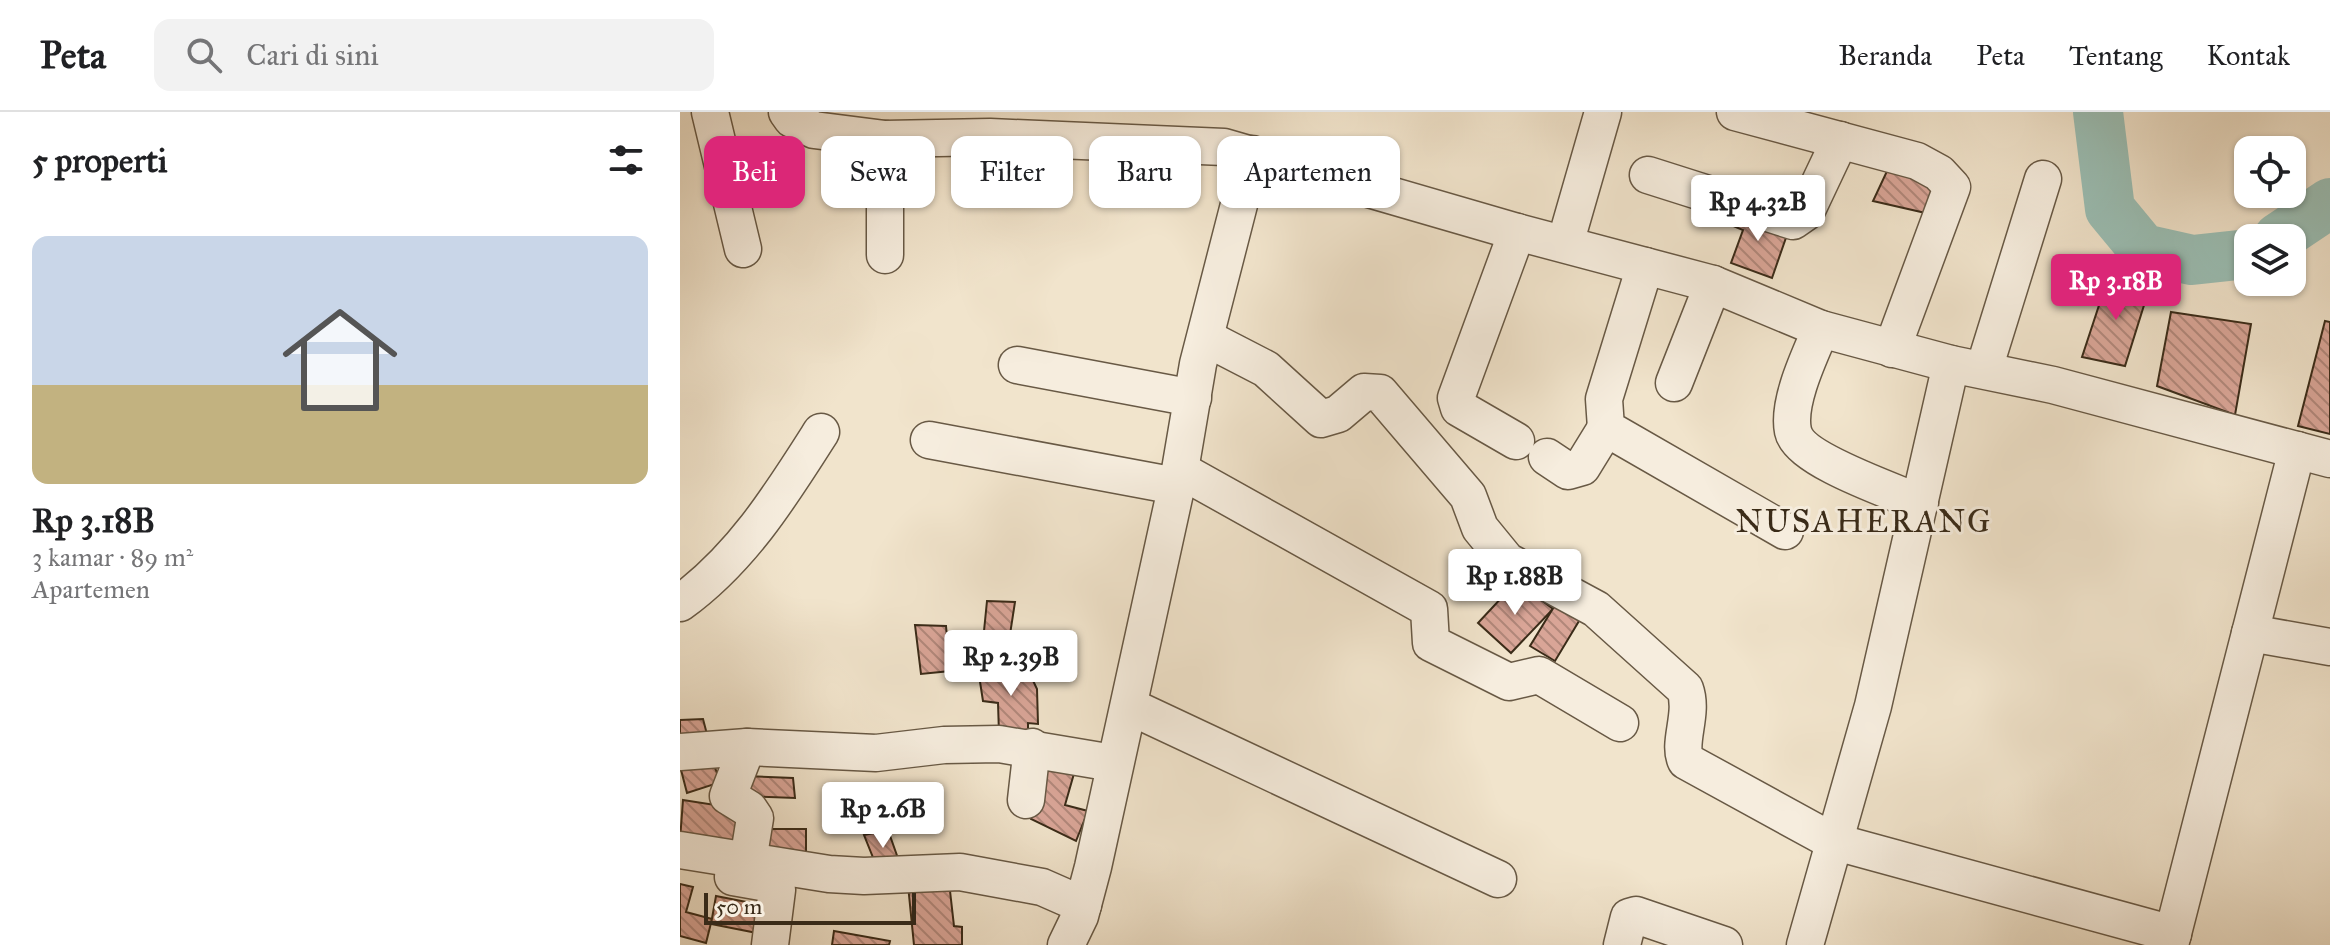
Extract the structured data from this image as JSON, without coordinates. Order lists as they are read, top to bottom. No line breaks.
{"districts":["NUSAHERANG"],"scale_bar":"50 m","page":{"header":"Peta","search":"Cari di sini","nav":["Beranda","Peta","Tentang","Kontak"],"heading":"5 properti","chip":["Beli","Sewa","Filter","Baru","Apartemen"],"price":["Rp 4.32B","Rp 3.18B","Rp 1.88B","Rp 2.39B","Rp 2.6B"],"list":[{"name":"Rp 3.18B","note":"3 kamar · 89 m² · Apartemen"}],"scale":"50 m"}}
